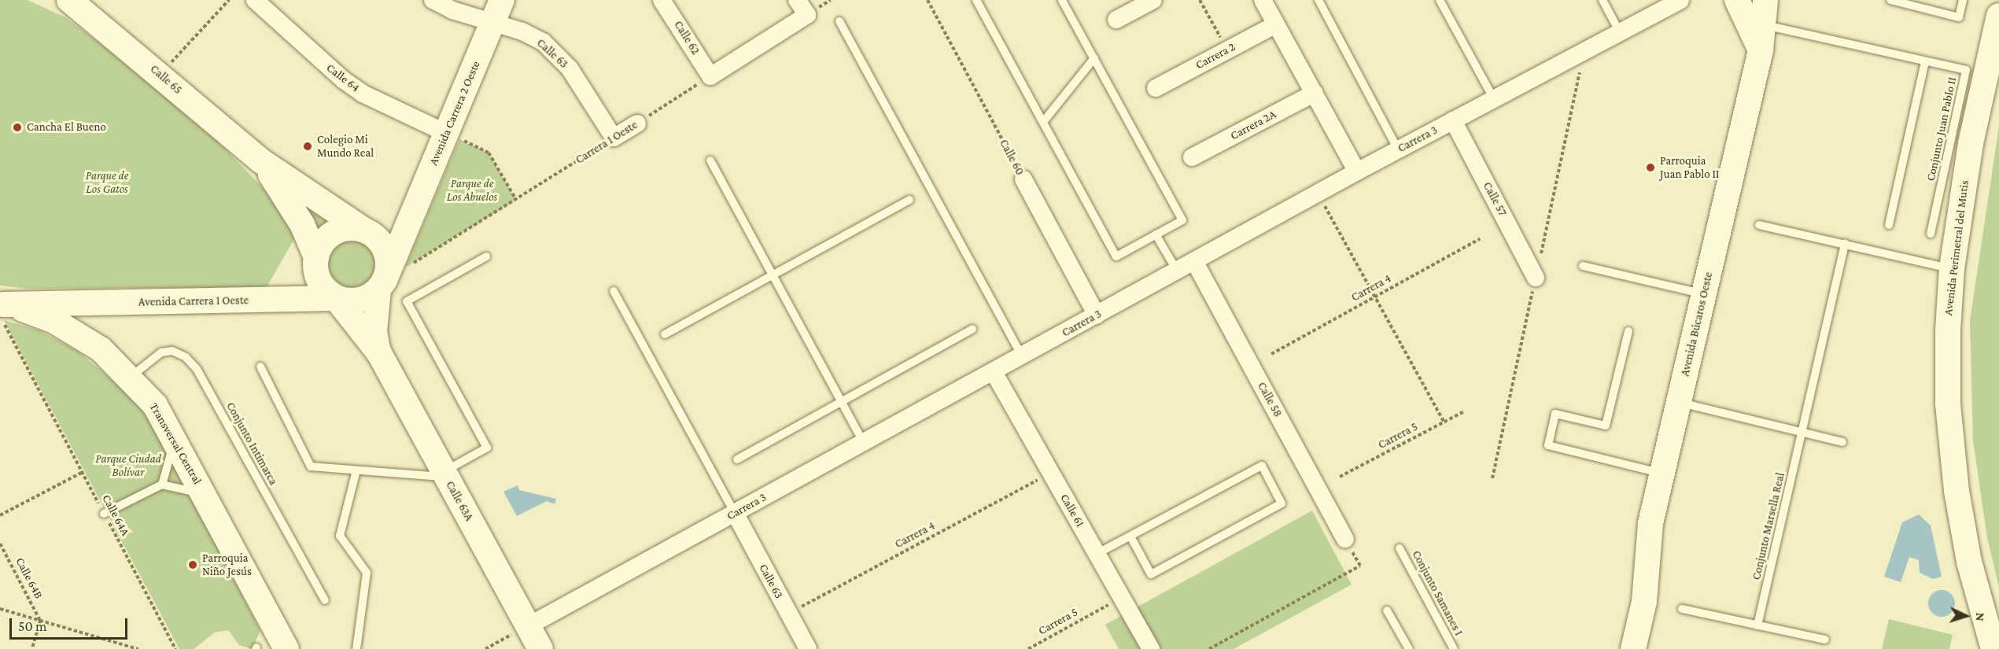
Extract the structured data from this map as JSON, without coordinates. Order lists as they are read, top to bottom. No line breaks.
{"streets":{"main road":["Calle 65","Avenida Carrera 2 Oeste","Avenida Perimetral del Mutis","Avenida Carrera 1 Oeste","Avenida Búcaros Oeste","Transversal Central","Calle 63A"],"street":["Calle 62","Calle 63","Carrera 2","Calle 64","Carrera 2A","Carrera 3","Carrera 1 Oeste","Calle 60","Calle 57","Calle 58","Calle 61"],"lane":["Conjunto Juan Pablo II","Conjunto Intimarca","Conjunto Marsella Real","Conjunto Samanes I"],"path":["Carrera 4","Carrera 5","Calle 64A","Calle 64B"]},"crossings":[["Calle 62","Carrera 1 Oeste"],["Calle 63","Avenida Carrera 2 Oeste"],["Calle 63","Carrera 3"],["Calle 63","Carrera 1 Oeste"],["Calle 63","Carrera 4"],["Calle 64","Avenida Carrera 2 Oeste"],["Calle 65","Avenida Carrera 2 Oeste"],["Calle 65","Carrera 1 Oeste"],["Calle 65","Avenida Carrera 1 Oeste"],["Calle 65","Calle 63A"],["Avenida Carrera 2 Oeste","Carrera 1 Oeste"],["Avenida Carrera 2 Oeste","Avenida Carrera 1 Oeste"],["Avenida Carrera 2 Oeste","Calle 63A"],["Conjunto Juan Pablo II","Avenida Búcaros Oeste"],["Carrera 3","Calle 60"],["Carrera 3","Calle 57"],["Carrera 3","Calle 58"],["Carrera 3","Calle 63A"],["Carrera 3","Calle 61"],["Carrera 1 Oeste","Avenida Carrera 1 Oeste"],["Carrera 1 Oeste","Calle 63A"],["Carrera 4","Calle 61"],["Avenida Carrera 1 Oeste","Transversal Central"],["Avenida Carrera 1 Oeste","Calle 63A"],["Avenida Carrera 1 Oeste","Calle 64A"],["Carrera 5","Calle 61"],["Transversal Central","Conjunto Intimarca"],["Transversal Central","Calle 64A"]],"parks":["Parque de Los Gatos","Parque de Los Abuelos","Parque Ciudad Bolívar"],"places":["Cancha El Bueno","Colegio Mi Mundo Real","Parroquia Juan Pablo II","Parroquia Niño Jesús"],"scale_bar":"50 m","north":"right"}
